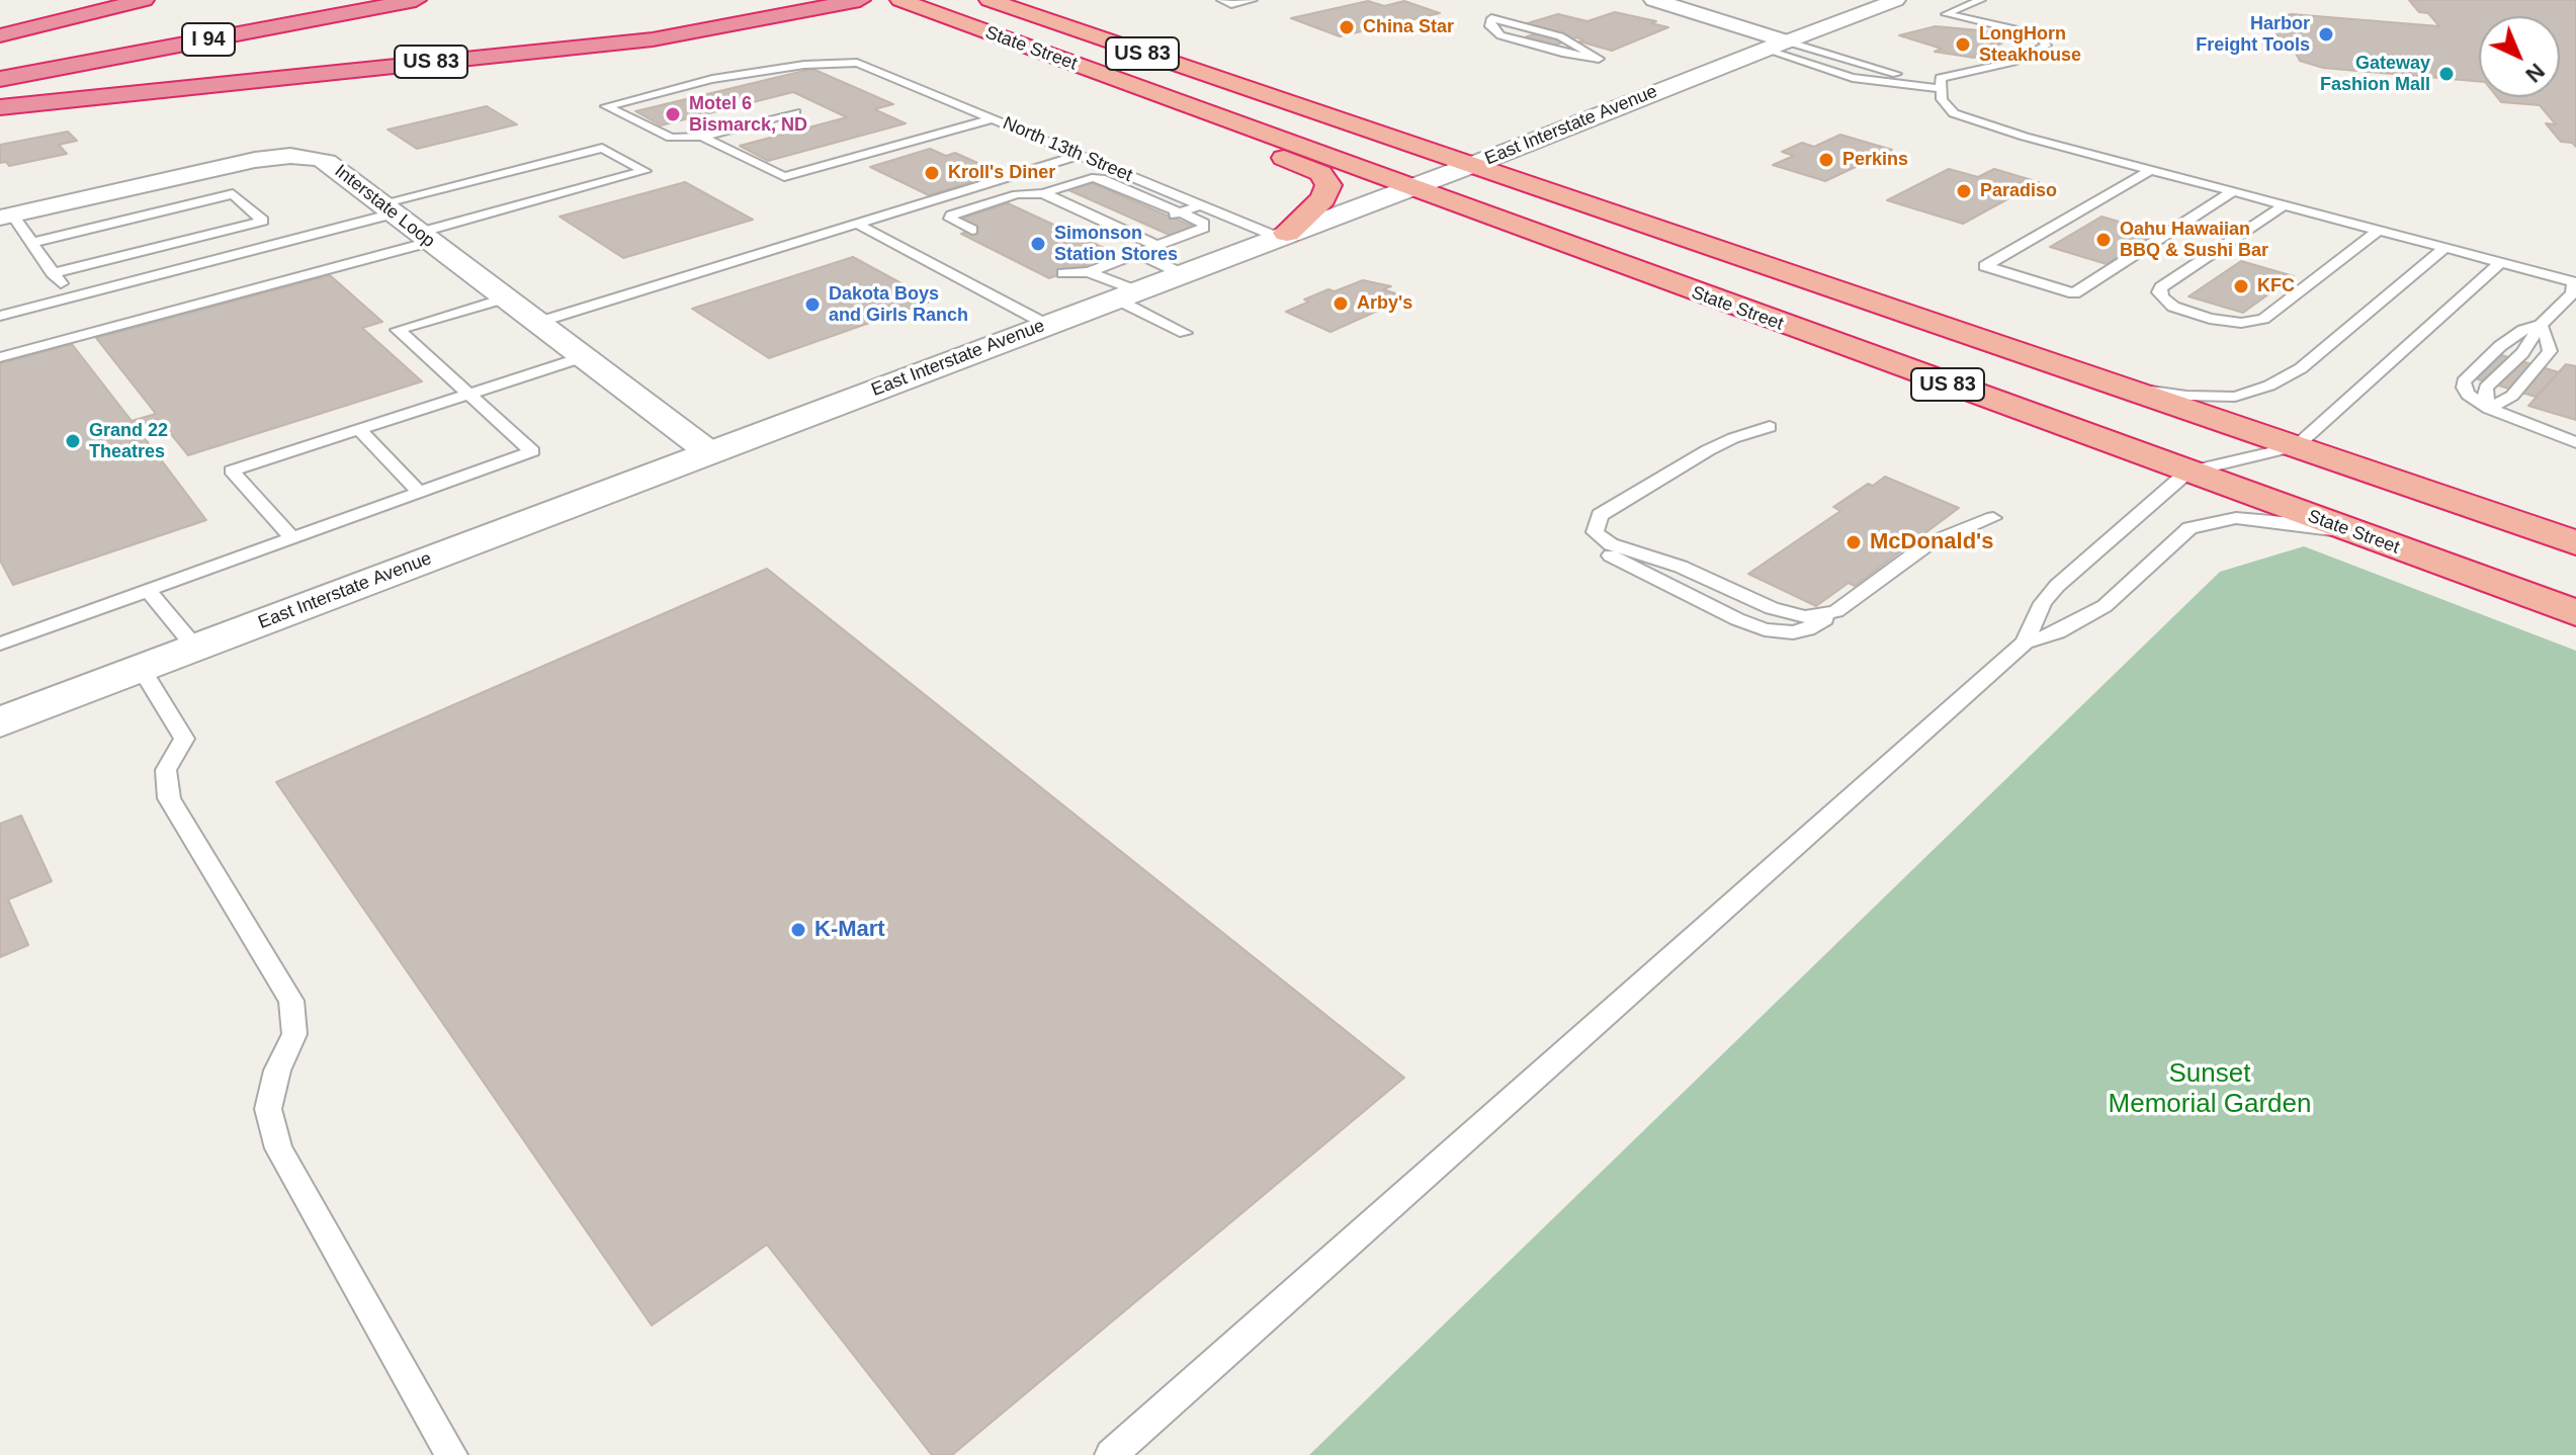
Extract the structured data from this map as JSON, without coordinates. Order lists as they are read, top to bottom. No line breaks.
{"streets":{"highway":["I 94","State Street","US 83"],"street":["East Interstate Avenue","Interstate Loop"],"lane":["North 13th Street"]},"crossings":[["State Street","East Interstate Avenue"],["East Interstate Avenue","North 13th Street"],["East Interstate Avenue","Interstate Loop"]],"parks":["Sunset Memorial Garden"],"places":["China Star","Harbor Freight Tools","LongHorn Steakhouse","Gateway Fashion Mall","Motel 6 Bismarck, ND","Perkins","Kroll's Diner","Paradiso","Oahu Hawaiian BBQ & Sushi Bar","Simonson Station Stores","KFC","Arby's","Dakota Boys and Girls Ranch","Grand 22 Theatres","McDonald's","K-Mart"],"north":"bottom right"}
